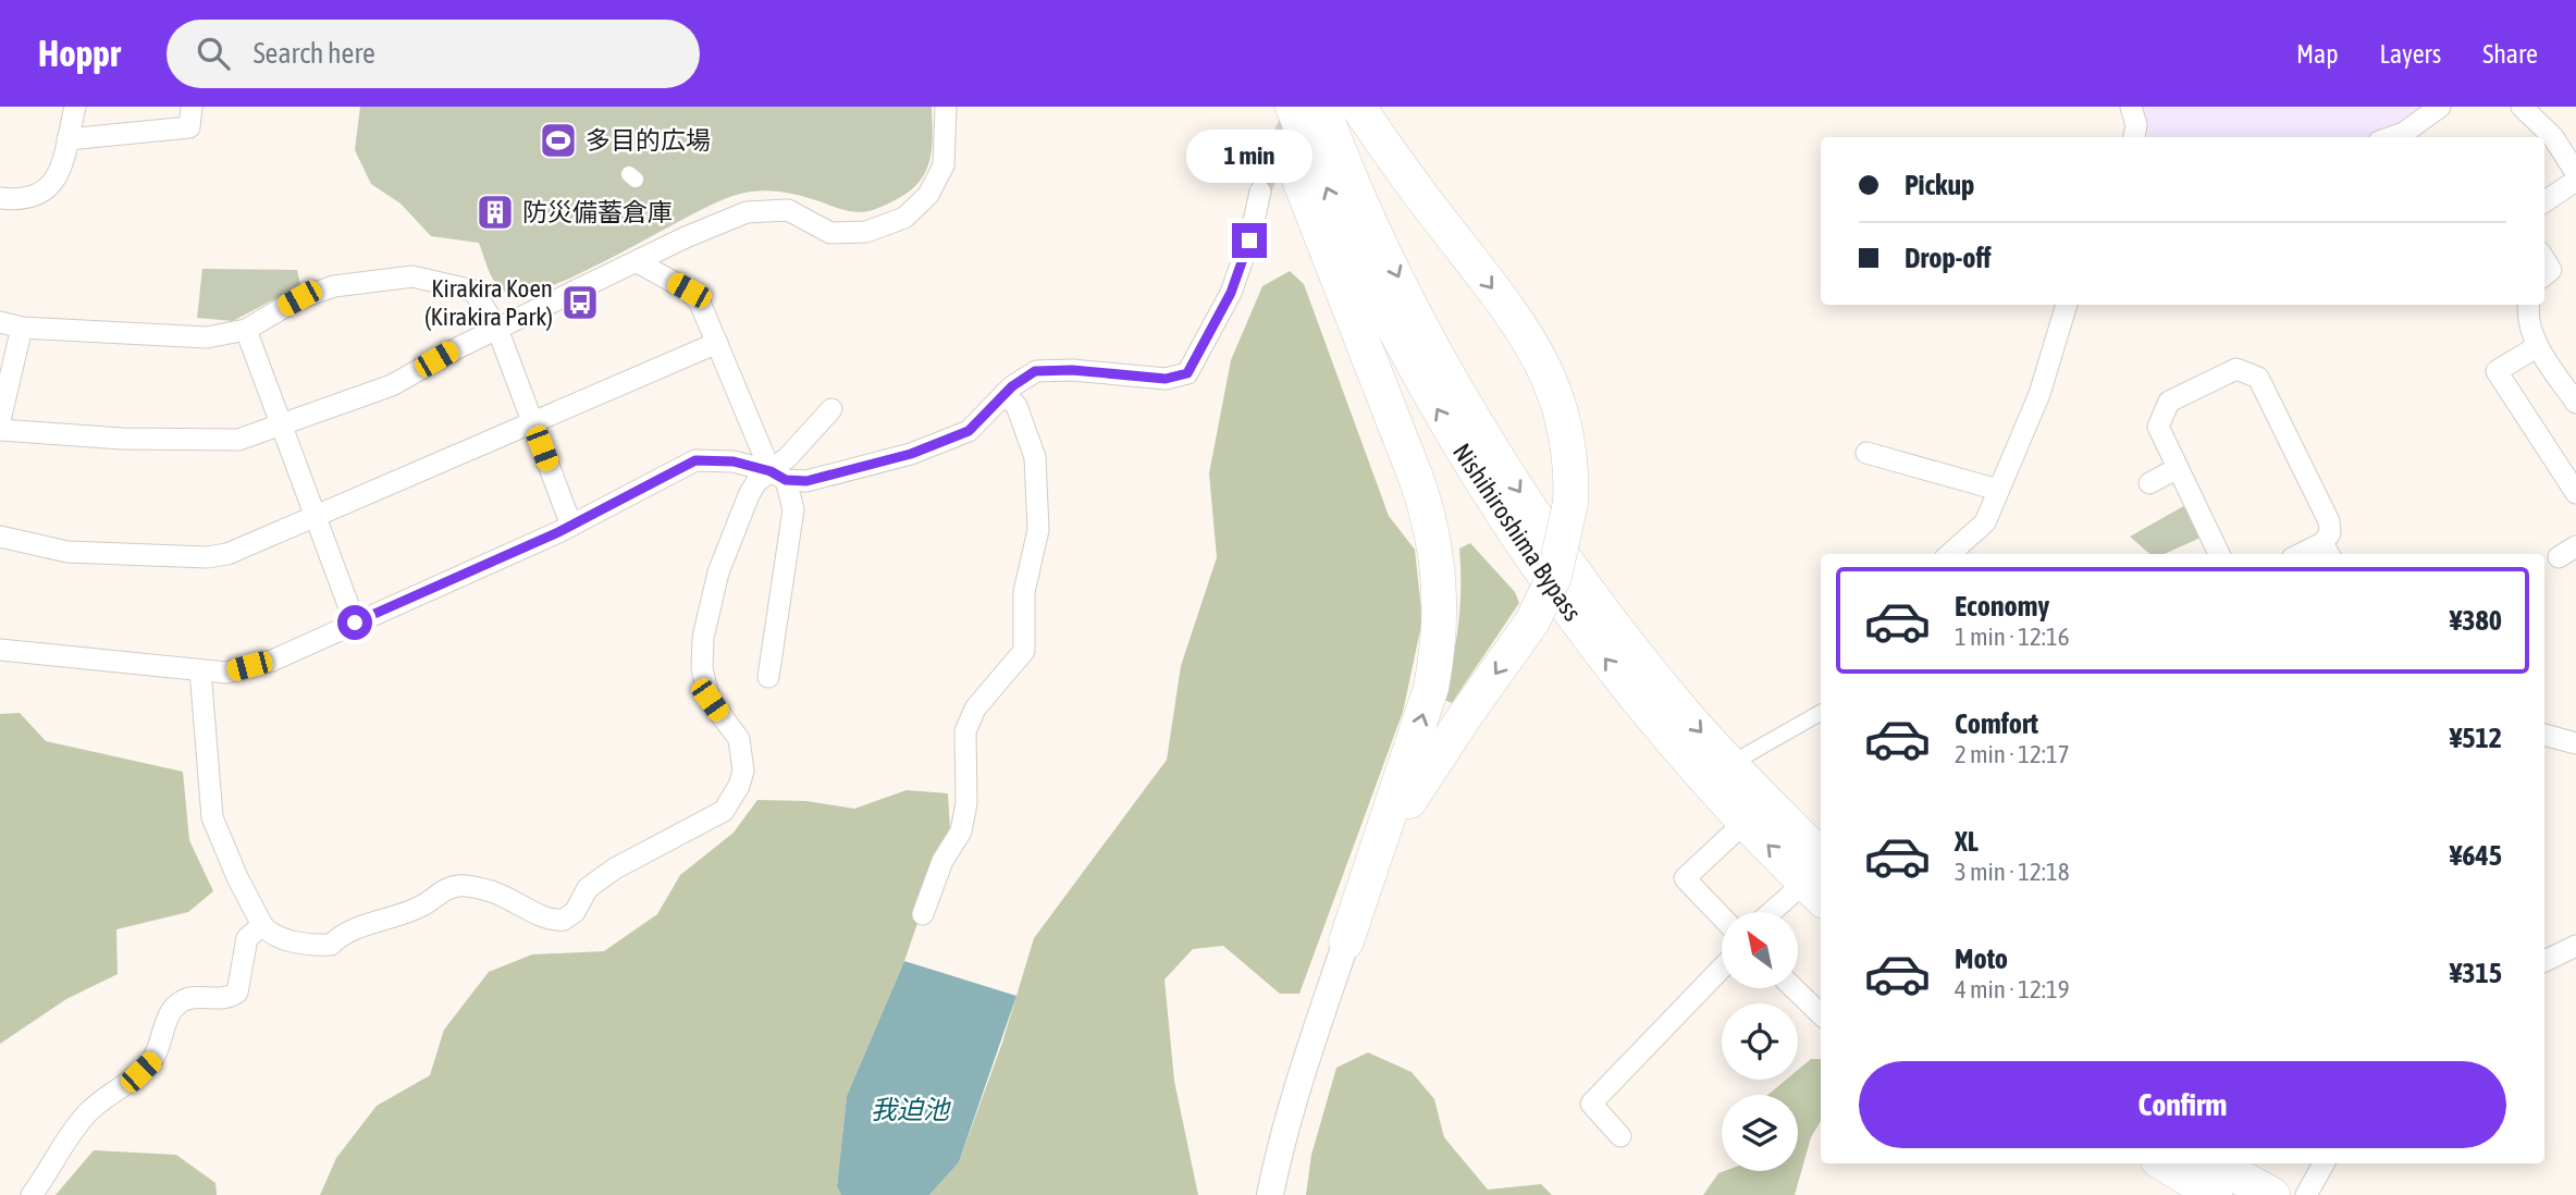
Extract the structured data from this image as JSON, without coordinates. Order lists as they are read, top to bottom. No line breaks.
{"streets":{"highway":["Nishihiroshima Bypass"]},"water":["我迫池"],"places":{"sports":["多目的広場"],"building":["防災備蓄倉庫"],"bus stop":["Kirakira Koen (Kirakira Park)"]},"north":"top left","page":{"header":"Hoppr","search":"Search here","nav":["Map","Layers","Share"],"bubble":"1 min","banner":["Pickup","Drop-off"],"list":[{"name":"Economy","note":"1 min · 12:16","value":"¥380"},{"name":"Comfort","note":"2 min · 12:17","value":"¥512"},{"name":"XL","note":"3 min · 12:18","value":"¥645"},{"name":"Moto","note":"4 min · 12:19","value":"¥315"}],"buttons":"Confirm"}}
